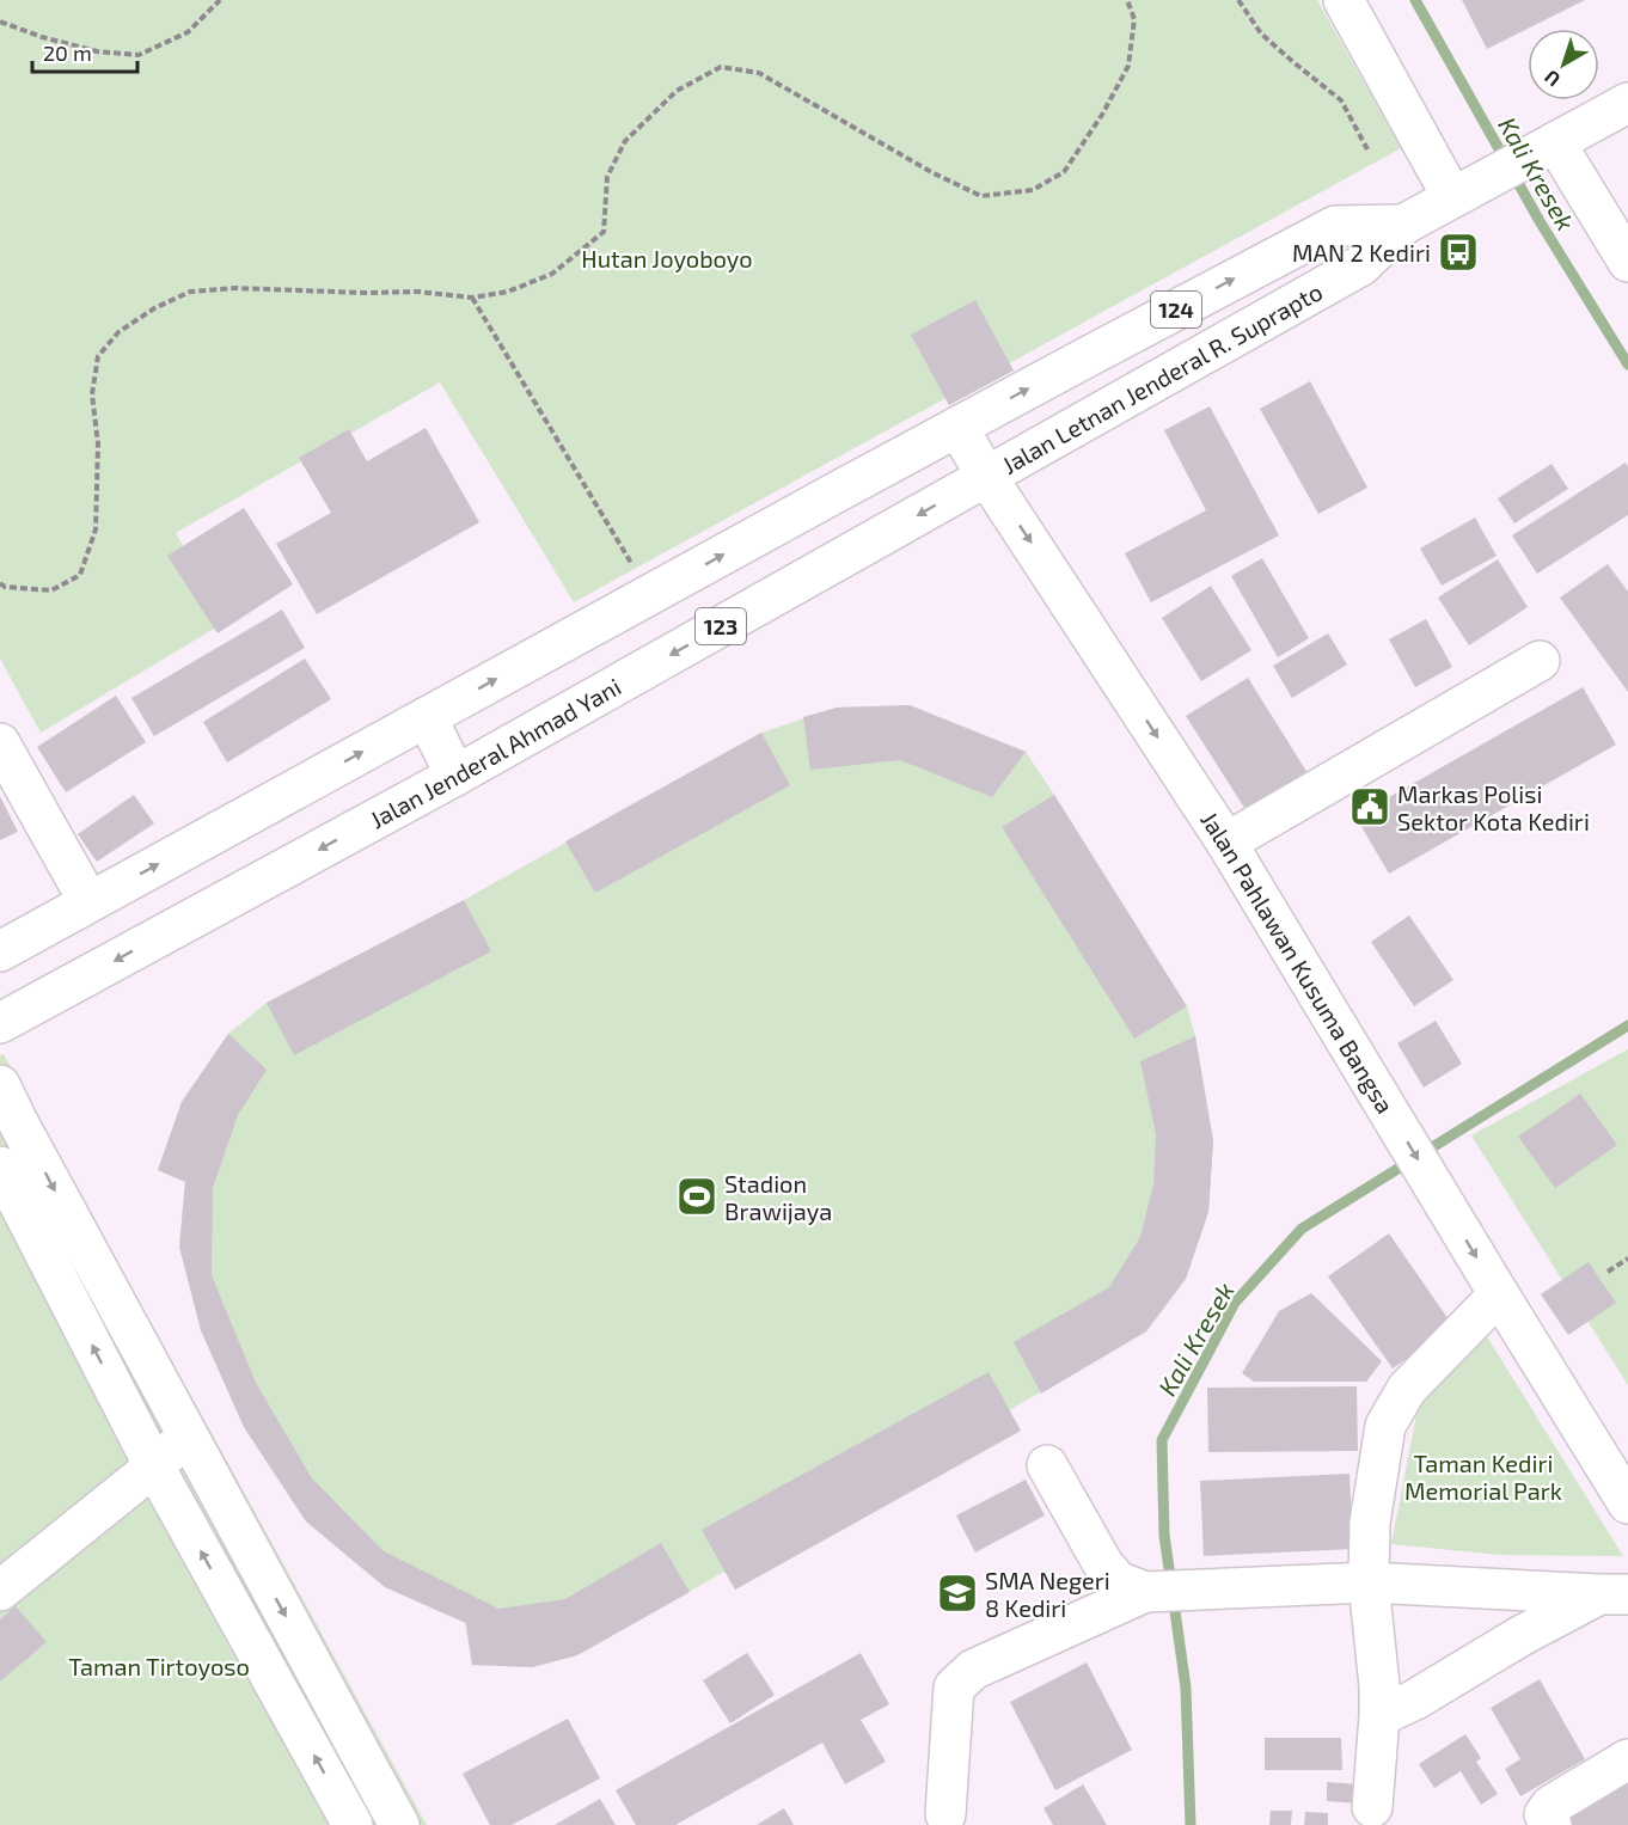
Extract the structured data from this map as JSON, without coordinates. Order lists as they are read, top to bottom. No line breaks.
{"streets":{"main road":["124","Jalan Letnan Jenderal R. Suprapto","123","Jalan Jenderal Ahmad Yani","Jalan Pahlawan Kusuma Bangsa"]},"crossings":[["Jalan Letnan Jenderal R. Suprapto","123"],["Jalan Letnan Jenderal R. Suprapto","Jalan Jenderal Ahmad Yani"],["Jalan Letnan Jenderal R. Suprapto","Jalan Pahlawan Kusuma Bangsa"],["123","Jalan Pahlawan Kusuma Bangsa"],["Jalan Jenderal Ahmad Yani","Jalan Pahlawan Kusuma Bangsa"]],"one_way":["Jalan Pahlawan Kusuma Bangsa"],"water":["Kali Kresek"],"parks":["Hutan Joyoboyo","Taman Kediri Memorial Park","Taman Tirtoyoso"],"places":{"bus stop":["MAN 2 Kediri"],"public building":["Markas Polisi Sektor Kota Kediri"],"sports":["Stadion Brawijaya"],"school or university":["SMA Negeri 8 Kediri"]},"scale_bar":"20 m","north":"bottom left"}
